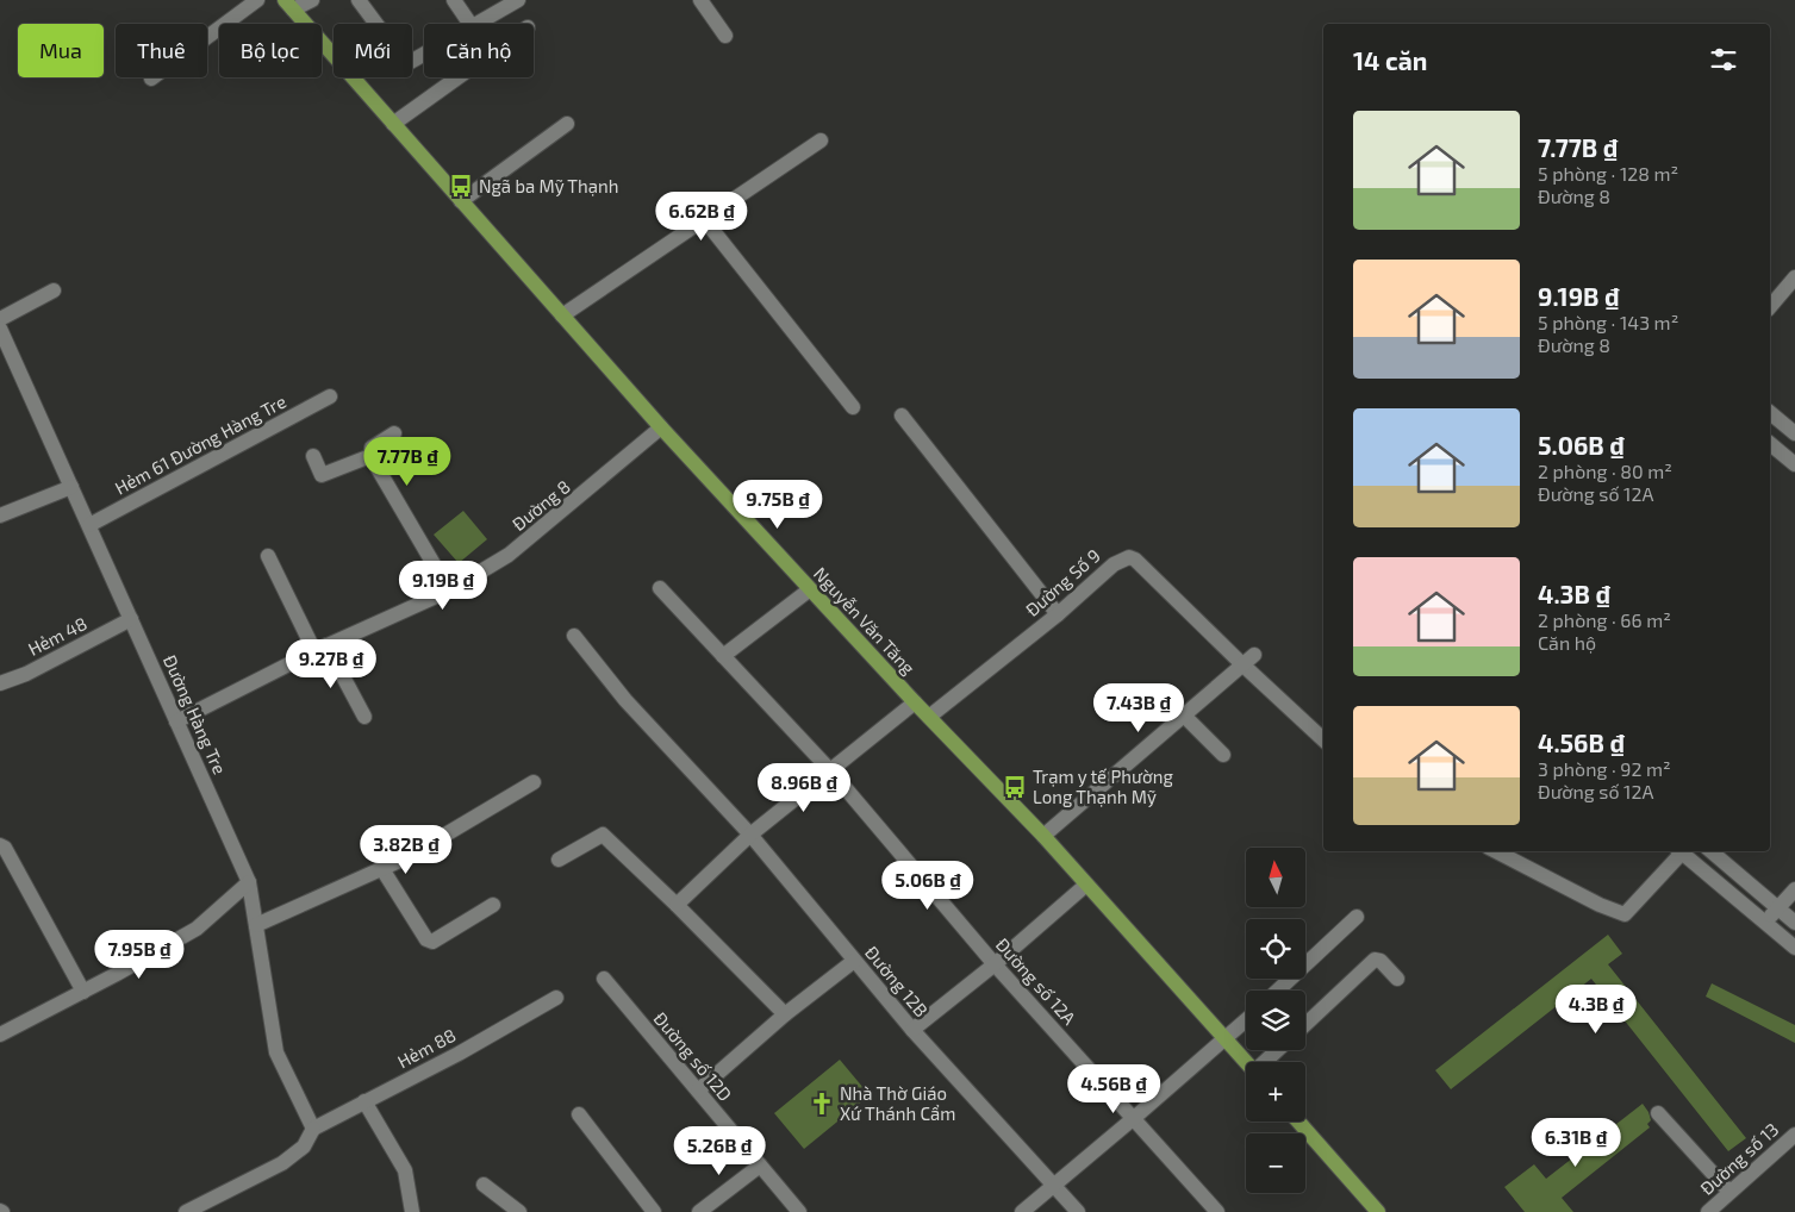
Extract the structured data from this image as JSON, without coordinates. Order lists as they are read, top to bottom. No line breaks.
{"streets":{"main road":["Nguyễn Văn Tăng"],"street":["Hẻm 61 Đường Hàng Tre","Đường 8","Đường Số 9","Hẻm 48","Đường Hàng Tre","Đường 12B","Đường số 12A","Hẻm 88","Đường số 12D","Đường số 13"]},"crossings":[["Hẻm 61 Đường Hàng Tre","Đường Hàng Tre"],["Đường 8","Nguyễn Văn Tăng"],["Đường 8","Đường Hàng Tre"],["Đường Số 9","Nguyễn Văn Tăng"],["Hẻm 48","Đường Hàng Tre"],["Đường Hàng Tre","Hẻm 88"]],"places":{"bus stop":["Ngã ba Mỹ Thạnh","Trạm y tế Phường Long Thạnh Mỹ"],"church":["Nhà Thờ Giáo Xứ Thánh Cẩm"]},"north":"top","page":{"chip":["Mua","Thuê","Bộ lọc","Mới","Căn hộ"],"heading":"14 căn","list":[{"name":"7.77B ₫","note":"5 phòng · 128 m² · Đường 8"},{"name":"9.19B ₫","note":"5 phòng · 143 m² · Đường 8"},{"name":"5.06B ₫","note":"2 phòng · 80 m² · Đường số 12A"},{"name":"4.3B ₫","note":"2 phòng · 66 m² · Căn hộ"},{"name":"4.56B ₫","note":"3 phòng · 92 m² · Đường số 12A"}],"price":["6.62B ₫","7.77B ₫","9.75B ₫","9.19B ₫","9.27B ₫","7.43B ₫","8.96B ₫","3.82B ₫","5.06B ₫","7.95B ₫","4.3B ₫","4.56B ₫","6.31B ₫","5.26B ₫"],"map_buttons":["+","−"]}}
